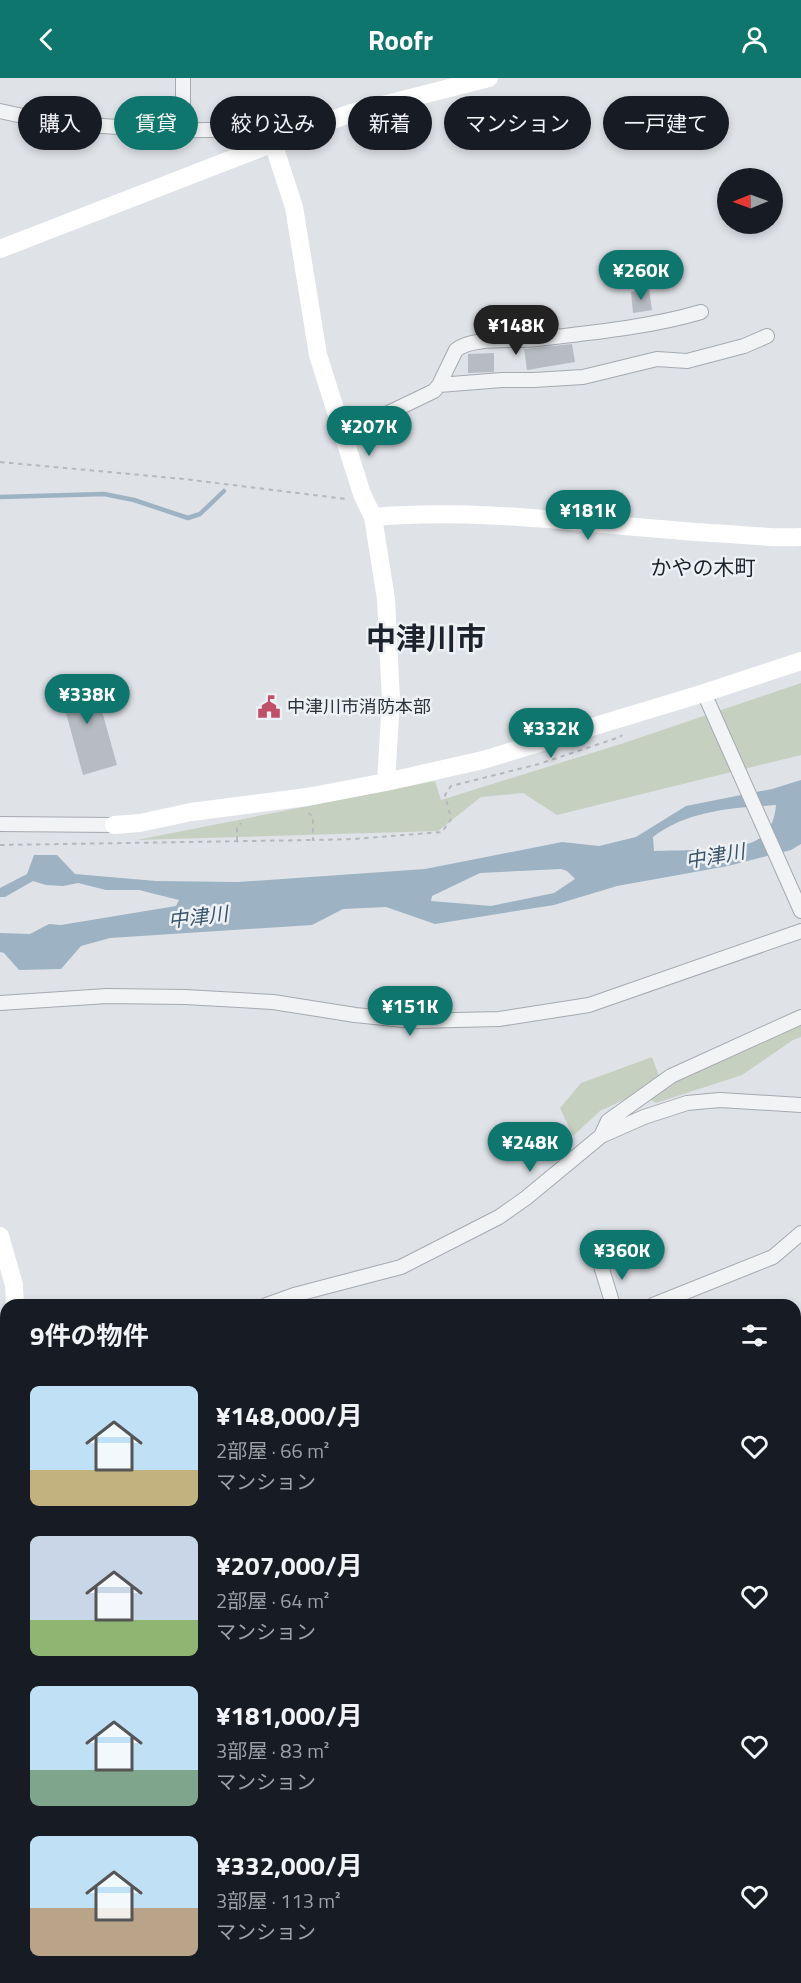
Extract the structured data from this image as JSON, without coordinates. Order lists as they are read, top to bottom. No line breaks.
{"districts":["かやの木町","中津川市"],"water":["中津川"],"places":{"public building":["中津川市消防本部"]},"north":"left","page":{"header":"Roofr","chip":["購入","賃貸","絞り込み","新着","マンション","一戸建て"],"price":["¥260K","¥148K","¥207K","¥181K","¥338K","¥332K","¥151K","¥248K","¥360K"],"heading":"9件の物件","list":[{"name":"¥148,000/月","note":"2部屋 · 66 m² · マンション"},{"name":"¥207,000/月","note":"2部屋 · 64 m² · マンション"},{"name":"¥181,000/月","note":"3部屋 · 83 m² · マンション"},{"name":"¥332,000/月","note":"3部屋 · 113 m² · マンション"}]}}
